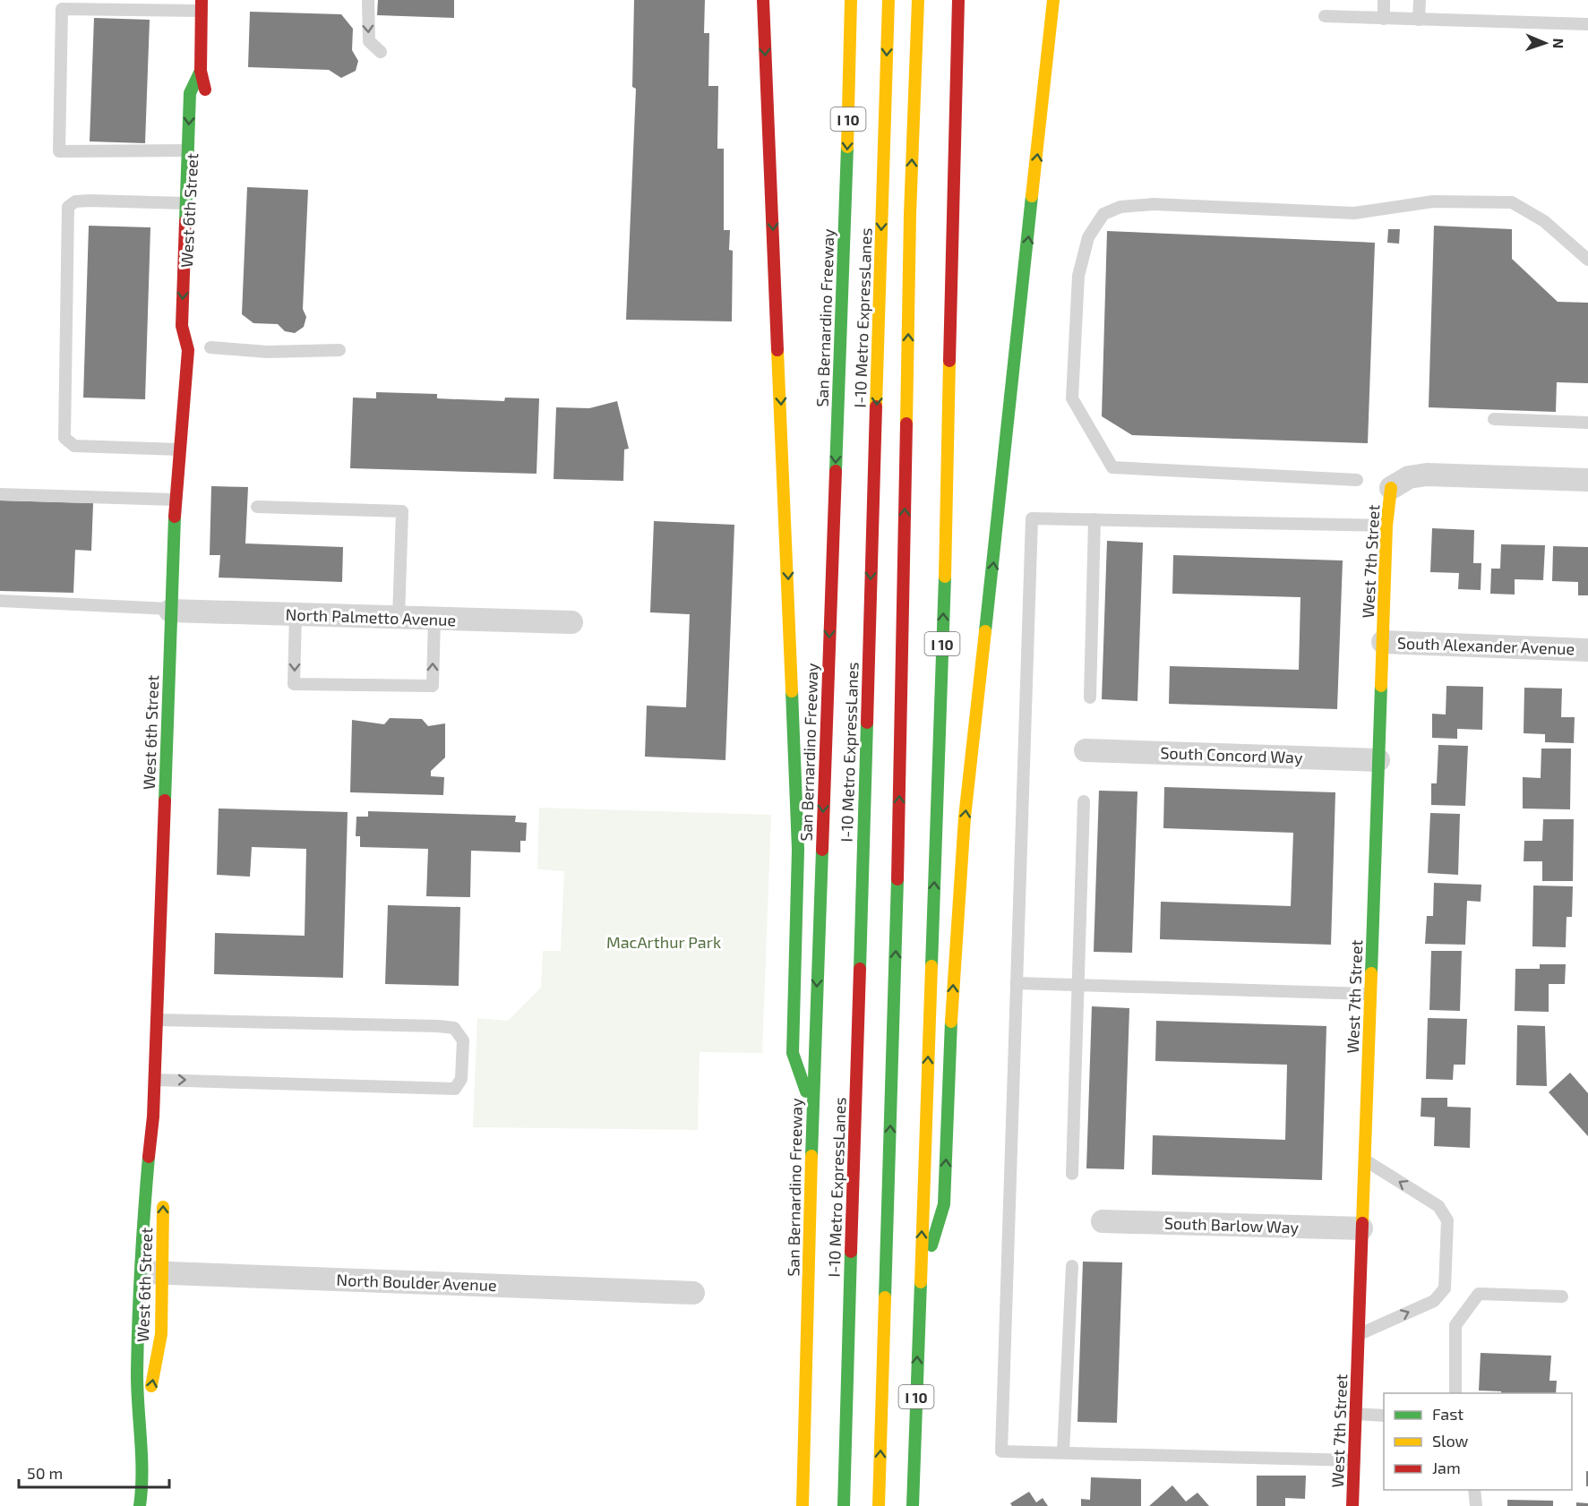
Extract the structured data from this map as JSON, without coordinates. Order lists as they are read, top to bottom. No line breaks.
{"streets":{"main road":["I 10","West 6th Street","San Bernardino Freeway","I-10 Metro ExpressLanes","West 7th Street"],"street":["North Palmetto Avenue","South Alexander Avenue","South Concord Way","South Barlow Way","North Boulder Avenue"]},"crossings":[["West 6th Street","North Palmetto Avenue"],["West 6th Street","North Boulder Avenue"],["West 7th Street","South Alexander Avenue"],["West 7th Street","South Concord Way"],["West 7th Street","South Barlow Way"]],"parks":["MacArthur Park"],"legend":["Fast","Slow","Jam"],"scale_bar":"50 m","north":"right"}
